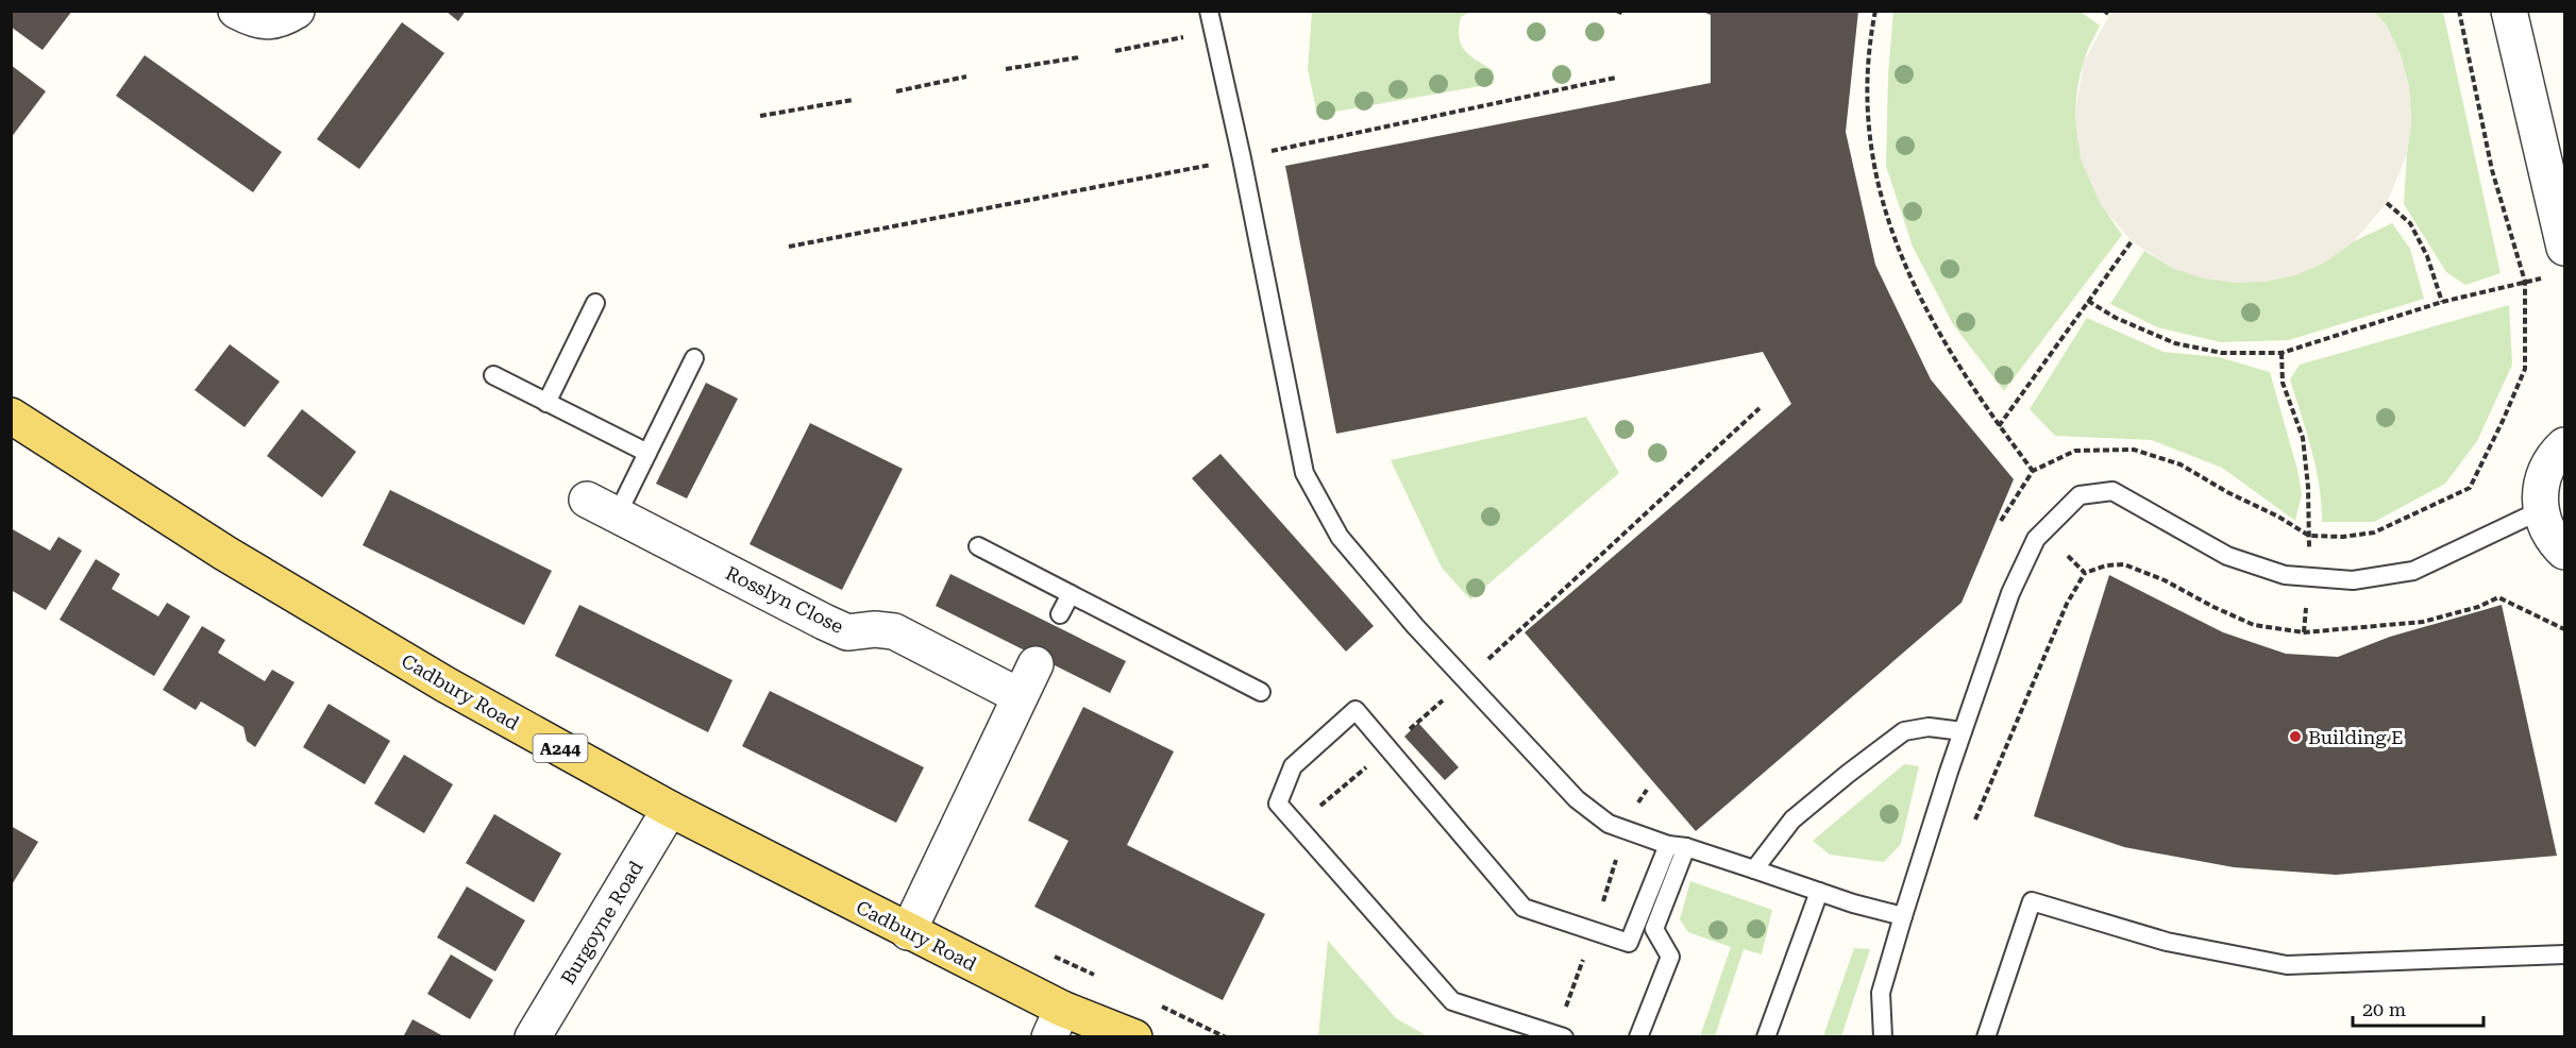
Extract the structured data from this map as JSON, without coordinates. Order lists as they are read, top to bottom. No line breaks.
{"streets":{"main road":["Cadbury Road","A244"],"street":["Rosslyn Close","Burgoyne Road"]},"crossings":[["Cadbury Road","Burgoyne Road"]],"places":["Building E"],"scale_bar":"20 m"}
